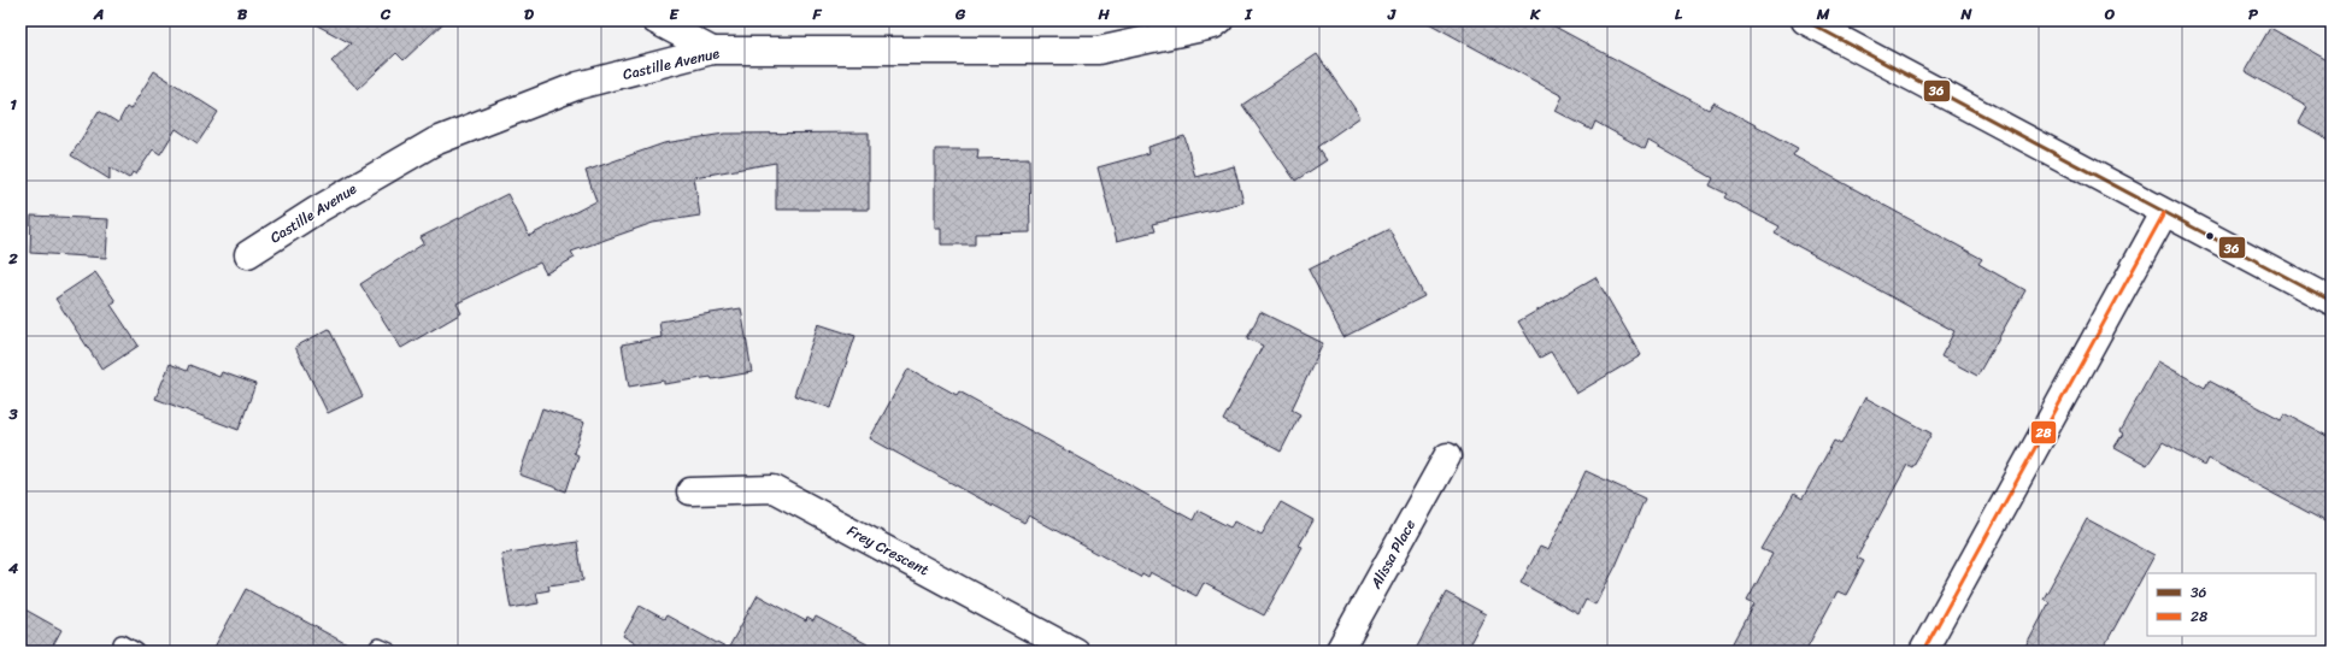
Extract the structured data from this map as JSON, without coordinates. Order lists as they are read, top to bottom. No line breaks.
{"streets":{"street":["Castille Avenue","Frey Crescent","Alissa Place"]},"lines":["transit line 36","transit line 28"],"legend":["36","28"],"grid":{"columns":["A","B","C","D","E","F","G","H","I","J","K","L","M","N","O","P"],"rows":["1","2","3","4"]}}
